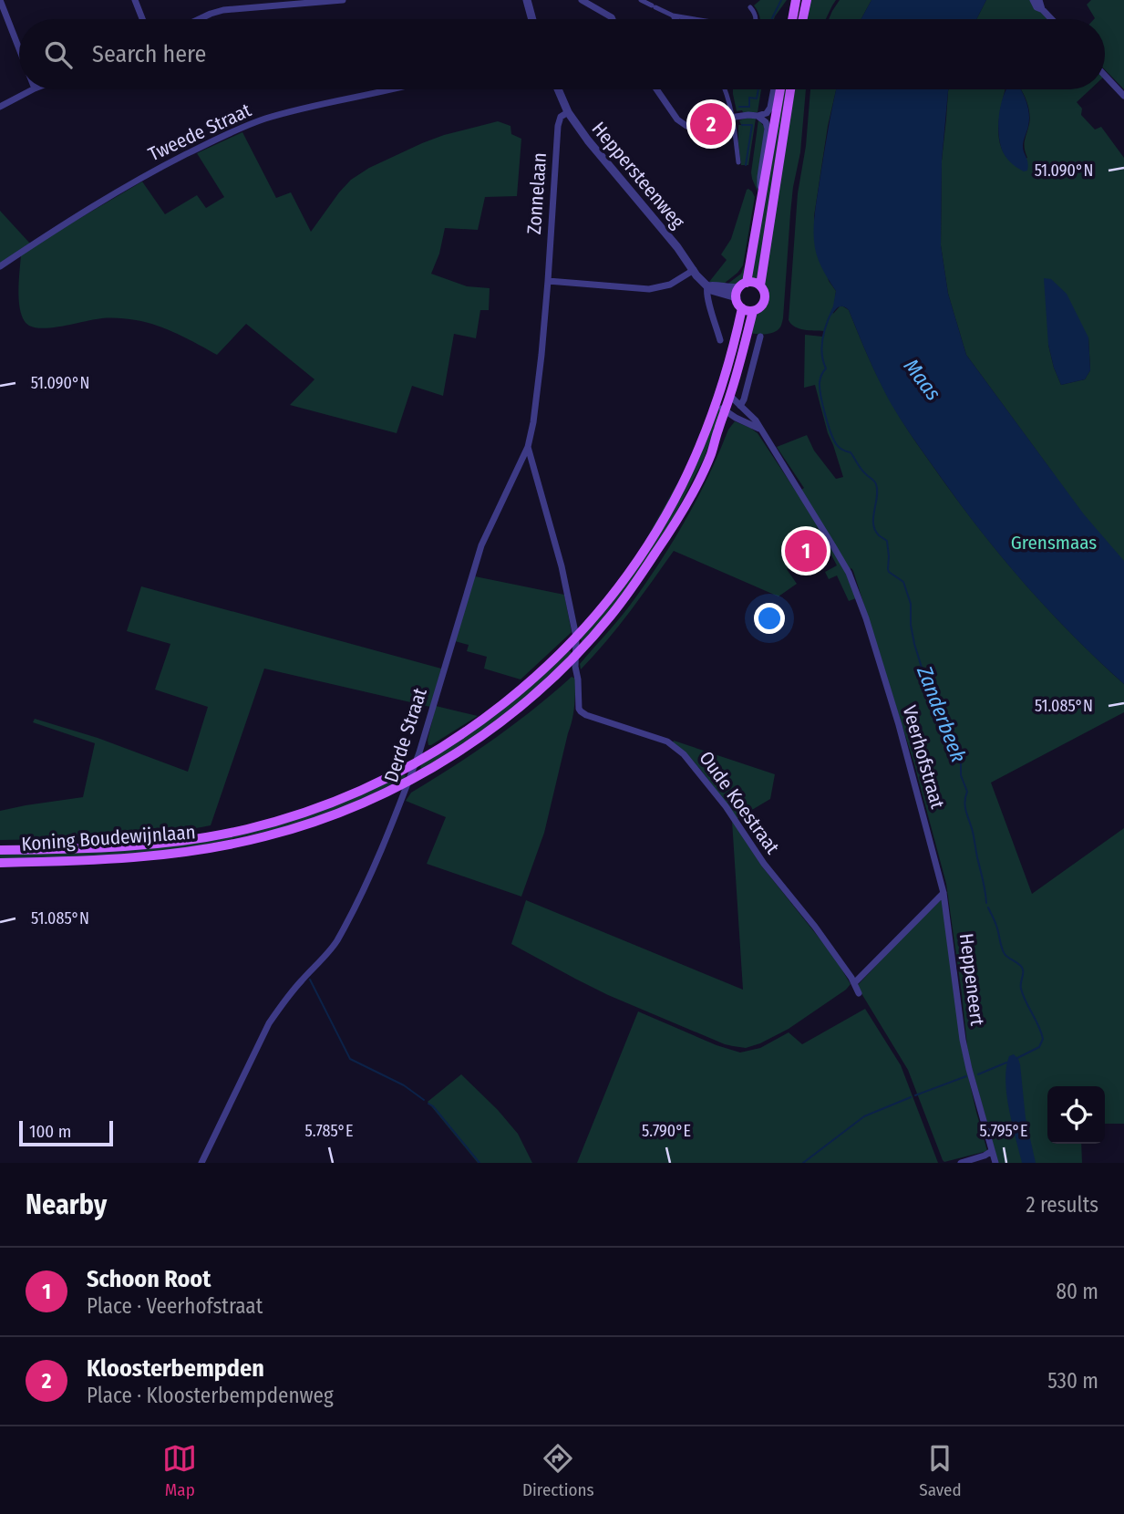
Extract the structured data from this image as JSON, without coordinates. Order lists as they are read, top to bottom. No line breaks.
{"streets":{"main road":["Koning Boudewijnlaan"],"street":["Tweede Straat","Heppersteenweg","Zonnelaan","Derde Straat","Veerhofstraat","Oude Koestraat","Heppeneert"]},"crossings":[["Heppersteenweg","Zonnelaan"],["Zonnelaan","Derde Straat"],["Derde Straat","Oude Koestraat"],["Derde Straat","Koning Boudewijnlaan"],["Veerhofstraat","Koning Boudewijnlaan"],["Veerhofstraat","Heppeneert"],["Oude Koestraat","Koning Boudewijnlaan"]],"water":["Maas","Zanderbeek"],"parks":["Grensmaas"],"scale_bar":"100 m","page":{"search":"Search here","pins":["2","1"],"scale":"100 m","heading":["Nearby","2 results"],"list":[{"mark":"1","name":"Schoon Root","note":"Place · Veerhofstraat","value":"80 m"},{"mark":"2","name":"Kloosterbempden","note":"Place · Kloosterbempdenweg","value":"530 m"}],"nav":["Map","Directions","Saved"]},"coordinates":["51.090°N","51.085°N","5.785°E","5.790°E","5.795°E"]}
